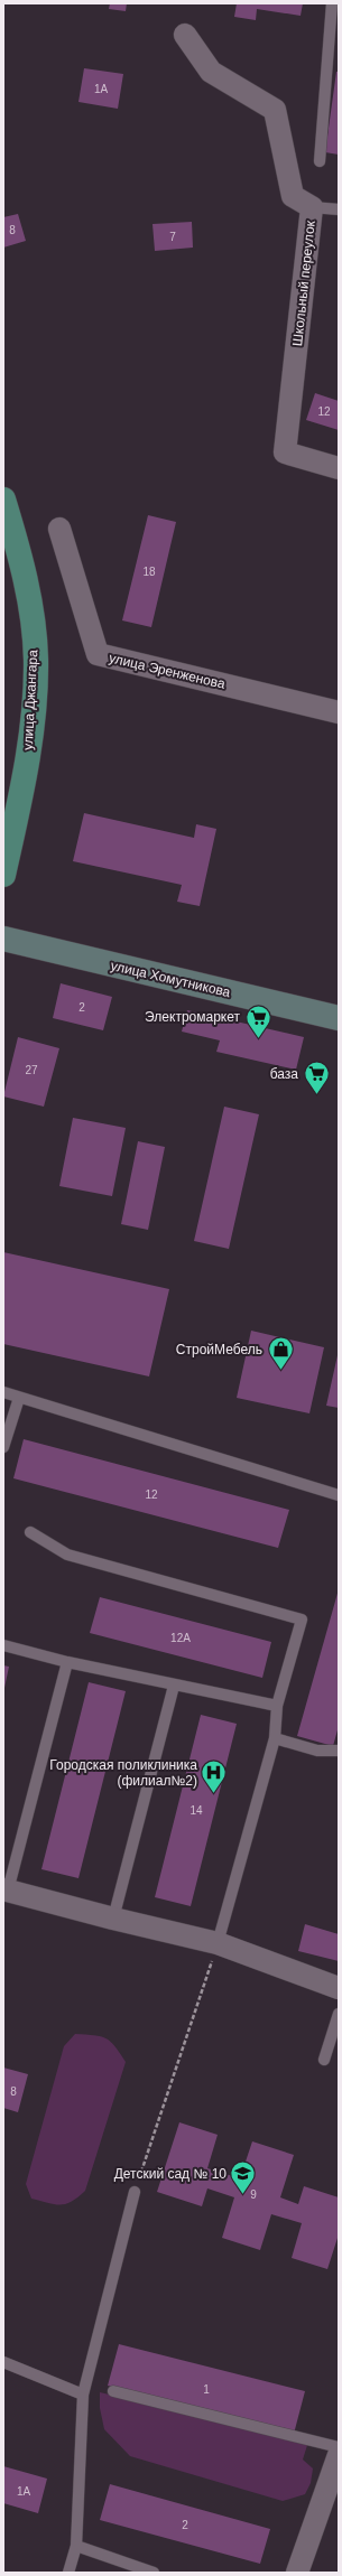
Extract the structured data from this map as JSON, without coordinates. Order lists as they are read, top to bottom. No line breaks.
{"streets":{"main road":["улица Джангара"],"street":["Школьный переулок","улица Эренженова","улица Хомутникова"]},"places":{"supermarket":["Электромаркет","база"],"shop":["СтройМебель"],"hospital":["Городская поликлиника (филиал№2)"],"school or university":["Детский сад № 10"]},"house_numbers":["1А","8","7","12","18","2","27","12","12А","14","8","9","1","1А","2"]}
